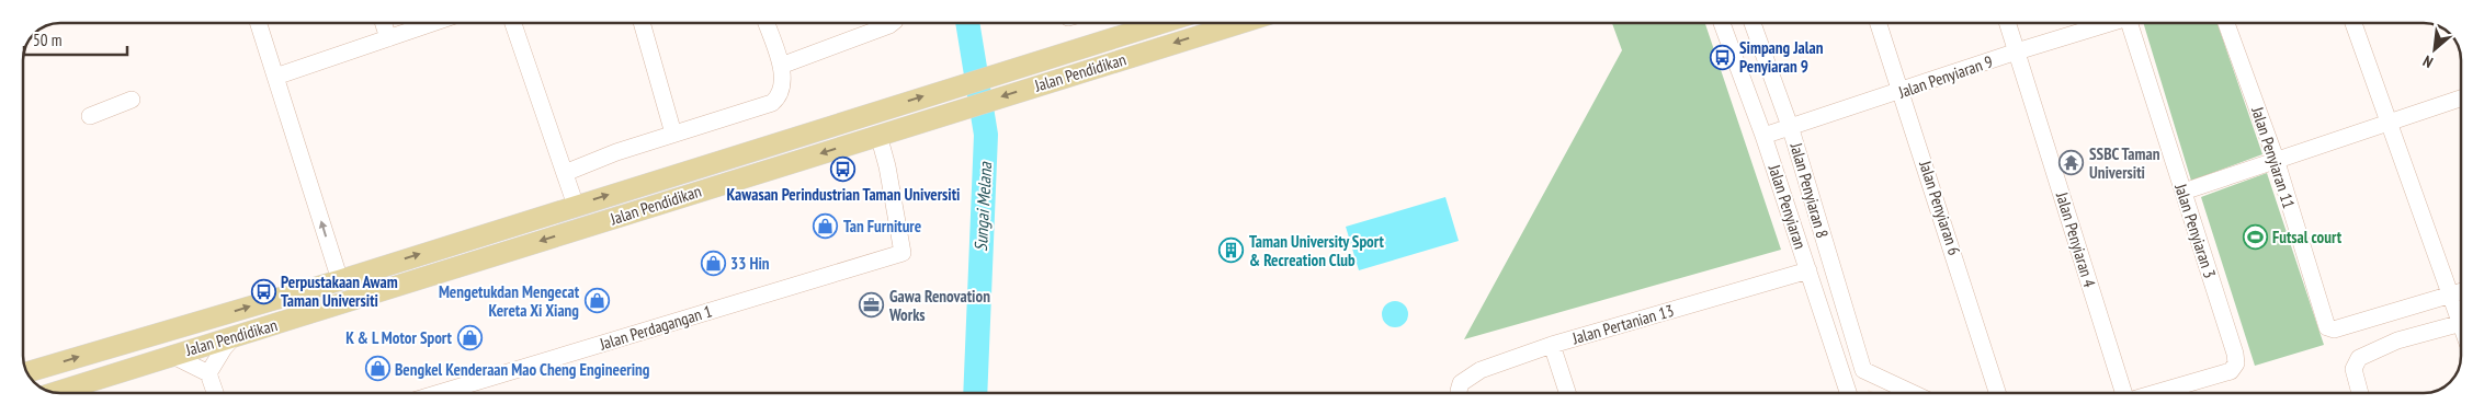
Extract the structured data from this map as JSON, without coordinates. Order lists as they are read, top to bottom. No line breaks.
{"streets":{"main road":["Jalan Pendidikan"],"street":["Jalan Penyiaran 9","Jalan Penyiaran 11","Jalan Penyiaran 8","Jalan Penyiaran","Jalan Penyiaran 6","Jalan Penyiaran 3","Jalan Penyiaran 4","Jalan Pertanian 13","Jalan Perdagangan 1"]},"crossings":[["Jalan Pendidikan","Jalan Perdagangan 1"],["Jalan Penyiaran 9","Jalan Penyiaran 8"],["Jalan Penyiaran 9","Jalan Penyiaran"],["Jalan Penyiaran 9","Jalan Penyiaran 6"],["Jalan Penyiaran 9","Jalan Penyiaran 4"],["Jalan Penyiaran","Jalan Pertanian 13"]],"water":["Sungai Melana"],"places":{"bus stop":["Simpang Jalan Penyiaran 9","Kawasan Perindustrian Taman Universiti","Perpustakaan Awam Taman Universiti"],"temple":["SSBC Taman Universiti"],"shop":["Tan Furniture","33 Hin","Mengetukdan Mengecat Kereta Xi Xiang","K & L Motor Sport","Bengkel Kenderaan Mao Cheng Engineering"],"sports":["Futsal court"],"building":["Taman University Sport & Recreation Club"],"office":["Gawa Renovation Works"]},"scale_bar":"50 m","north":"bottom left"}
